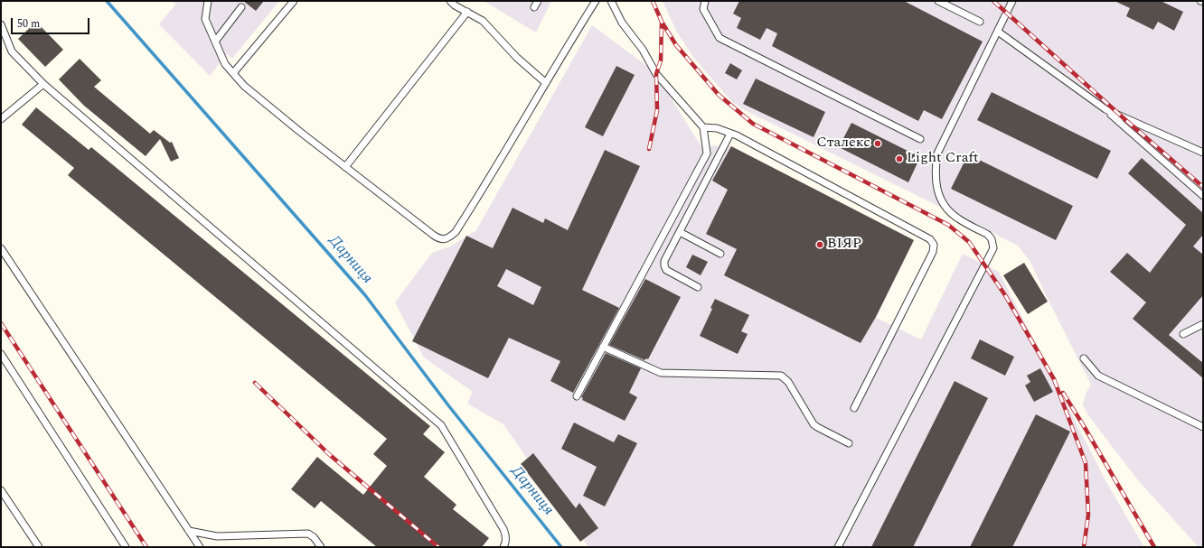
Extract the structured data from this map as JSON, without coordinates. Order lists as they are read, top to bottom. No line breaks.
{"water":["Дарниця"],"places":["Сталекс","Light Craft","ВІЯР"],"scale_bar":"50 m"}
